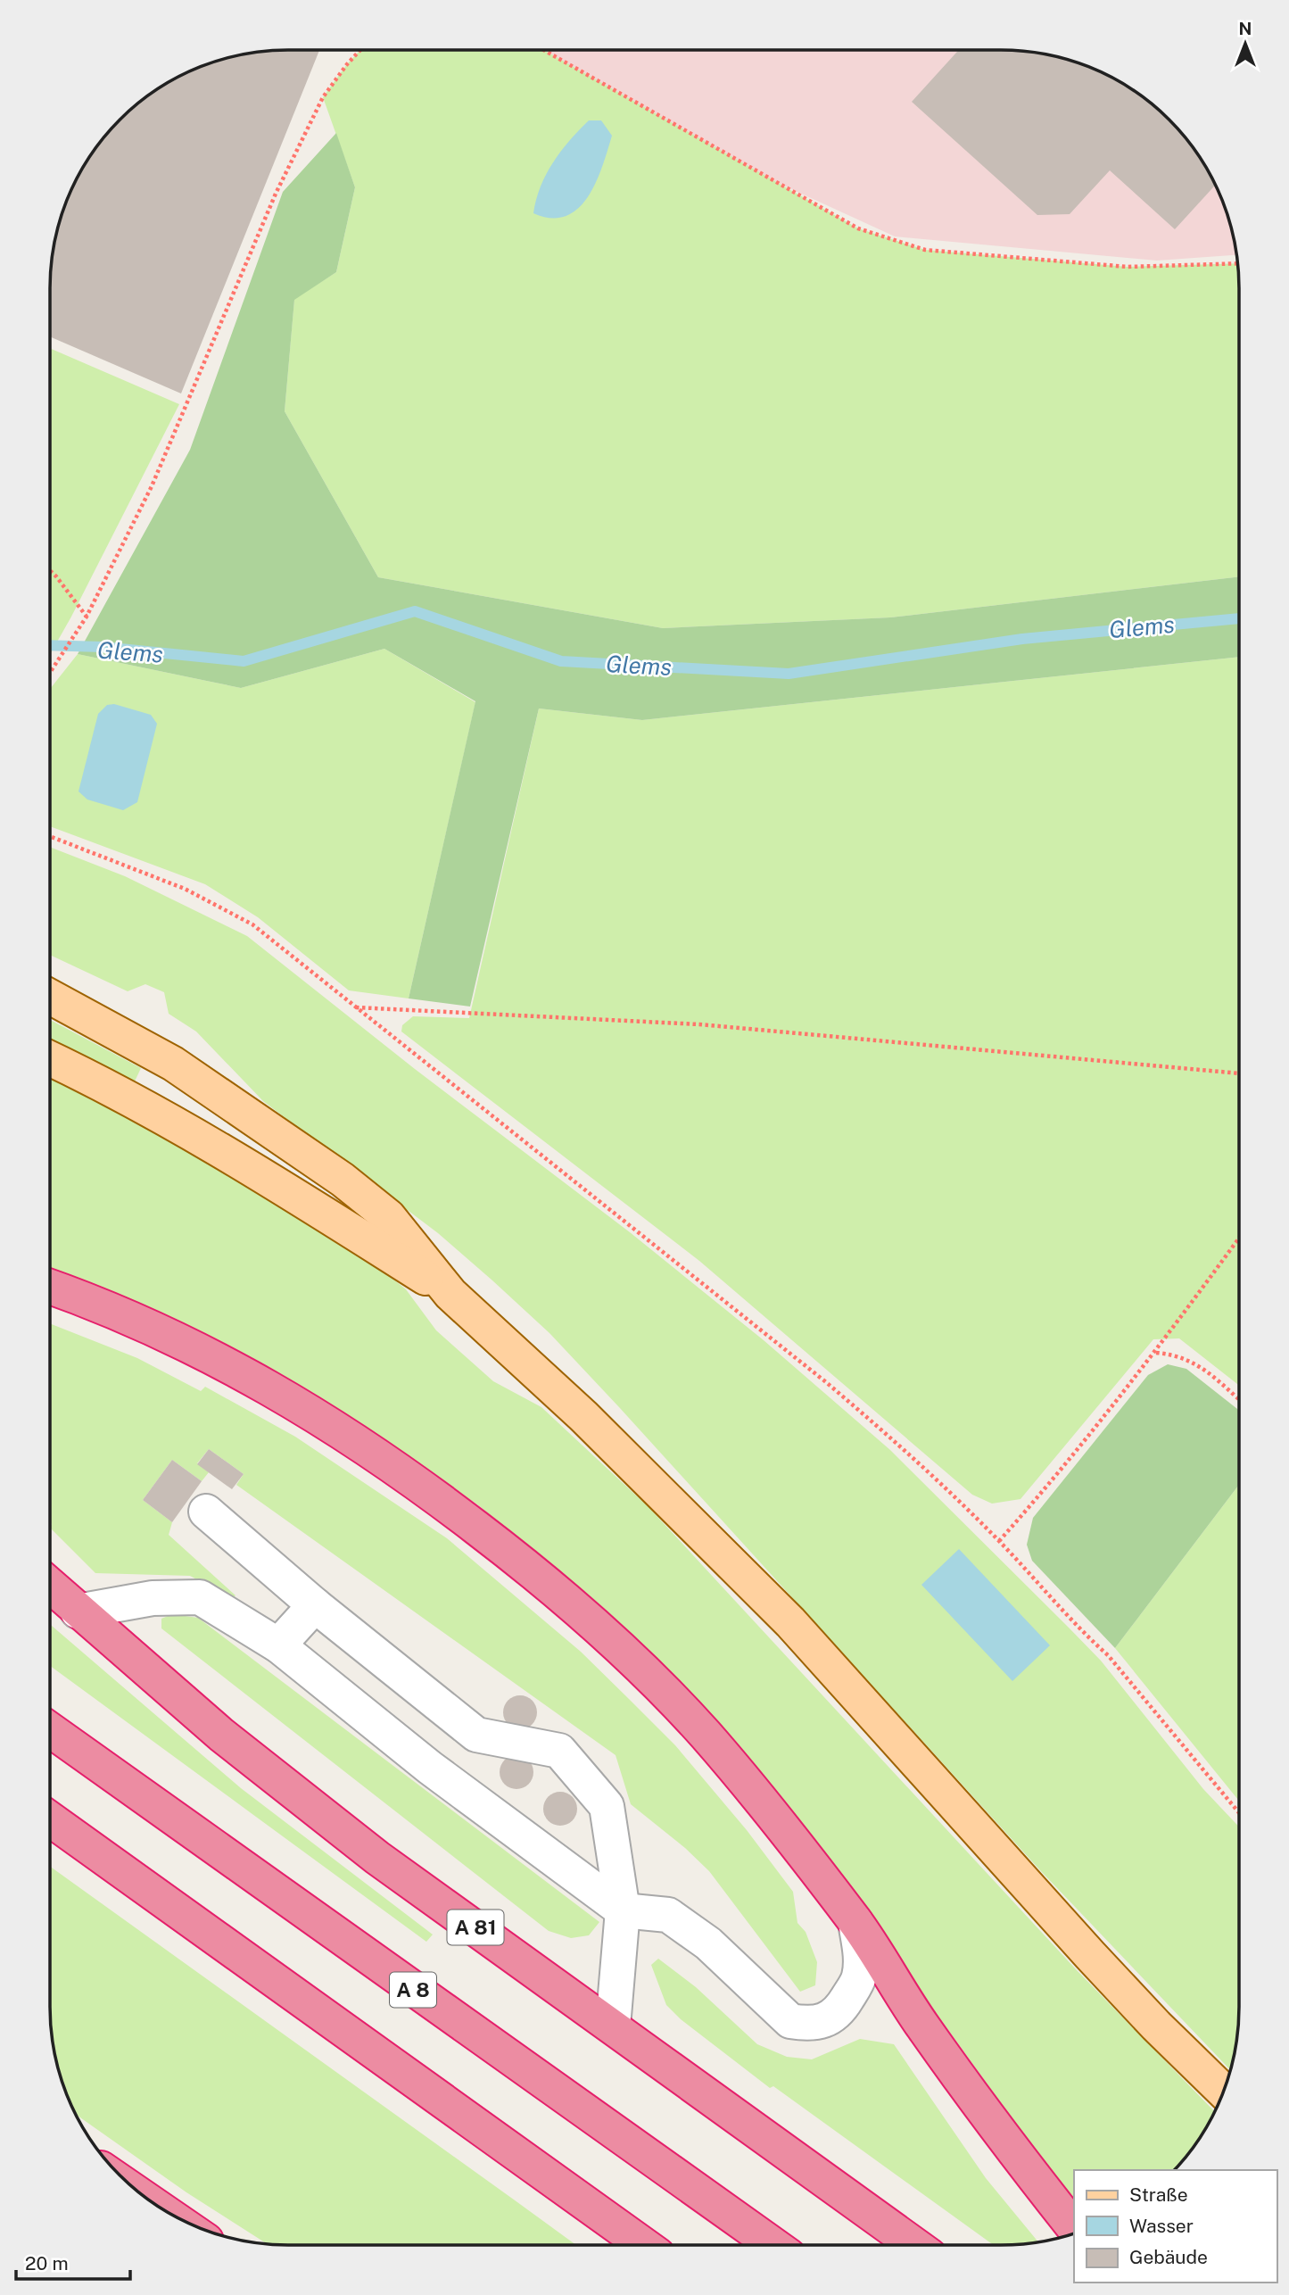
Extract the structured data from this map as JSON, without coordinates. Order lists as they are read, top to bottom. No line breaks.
{"streets":{"highway":["A 81","A 8"]},"water":["Glems"],"legend":["Straße","Wasser","Gebäude"],"scale_bar":"20 m","north":"top"}
